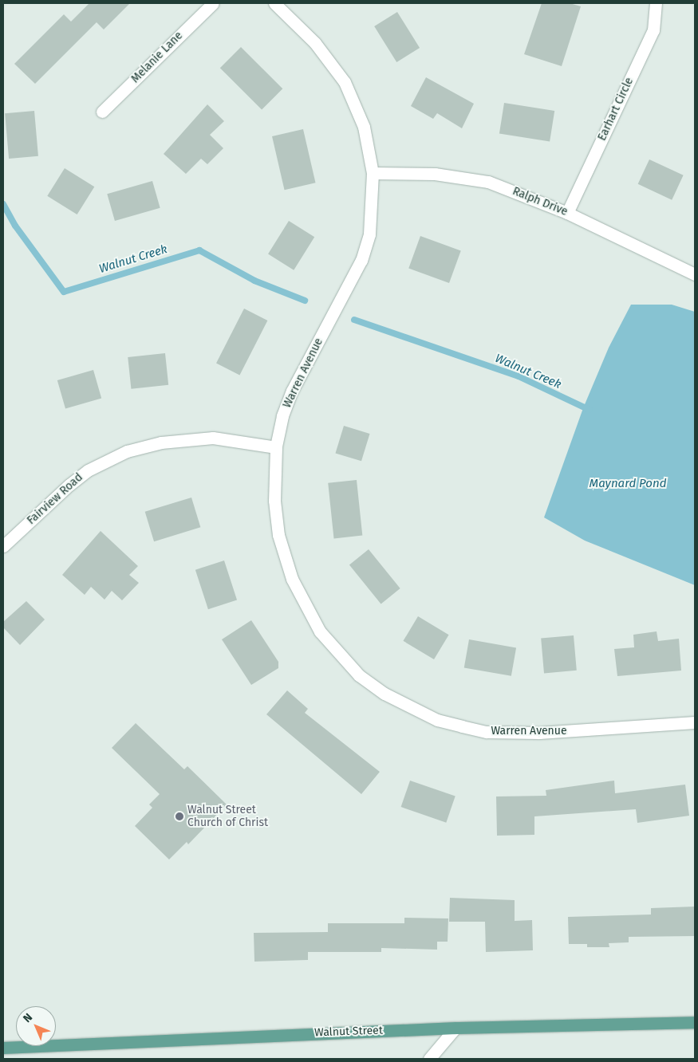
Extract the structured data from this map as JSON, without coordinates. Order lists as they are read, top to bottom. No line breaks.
{"streets":{"main road":["Walnut Street"],"street":["Melanie Lane","Earhart Circle","Ralph Drive","Warren Avenue","Fairview Road"]},"crossings":[["Earhart Circle","Ralph Drive"],["Ralph Drive","Warren Avenue"],["Warren Avenue","Fairview Road"]],"water":["Walnut Creek","Maynard Pond"],"places":["Walnut Street Church of Christ"],"north":"top left"}
